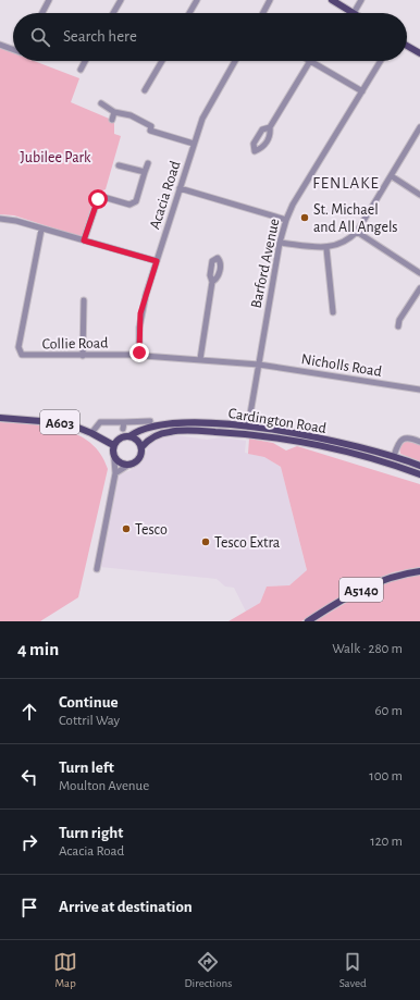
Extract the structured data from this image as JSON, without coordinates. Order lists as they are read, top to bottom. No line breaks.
{"streets":{"main road":["Cardington Road","A603","A5140"],"street":["Acacia Road","Barford Avenue","Collie Road","Nicholls Road"]},"crossings":[["Acacia Road","Collie Road"],["Barford Avenue","Collie Road"],["Barford Avenue","Nicholls Road"],["Barford Avenue","Cardington Road"],["Collie Road","Nicholls Road"],["Cardington Road","A603"]],"districts":["FENLAKE"],"parks":["Jubilee Park"],"places":["St. Michael and All Angels","Tesco","Tesco Extra"],"page":{"search":"Search here","heading":["4 min","Walk · 280 m"],"list":[["Continue","Cottril Way","60 m"],["Turn left","Moulton Avenue","100 m"],["Turn right","Acacia Road","120 m"],"Arrive at destination"],"nav":["Map","Directions","Saved"]}}
